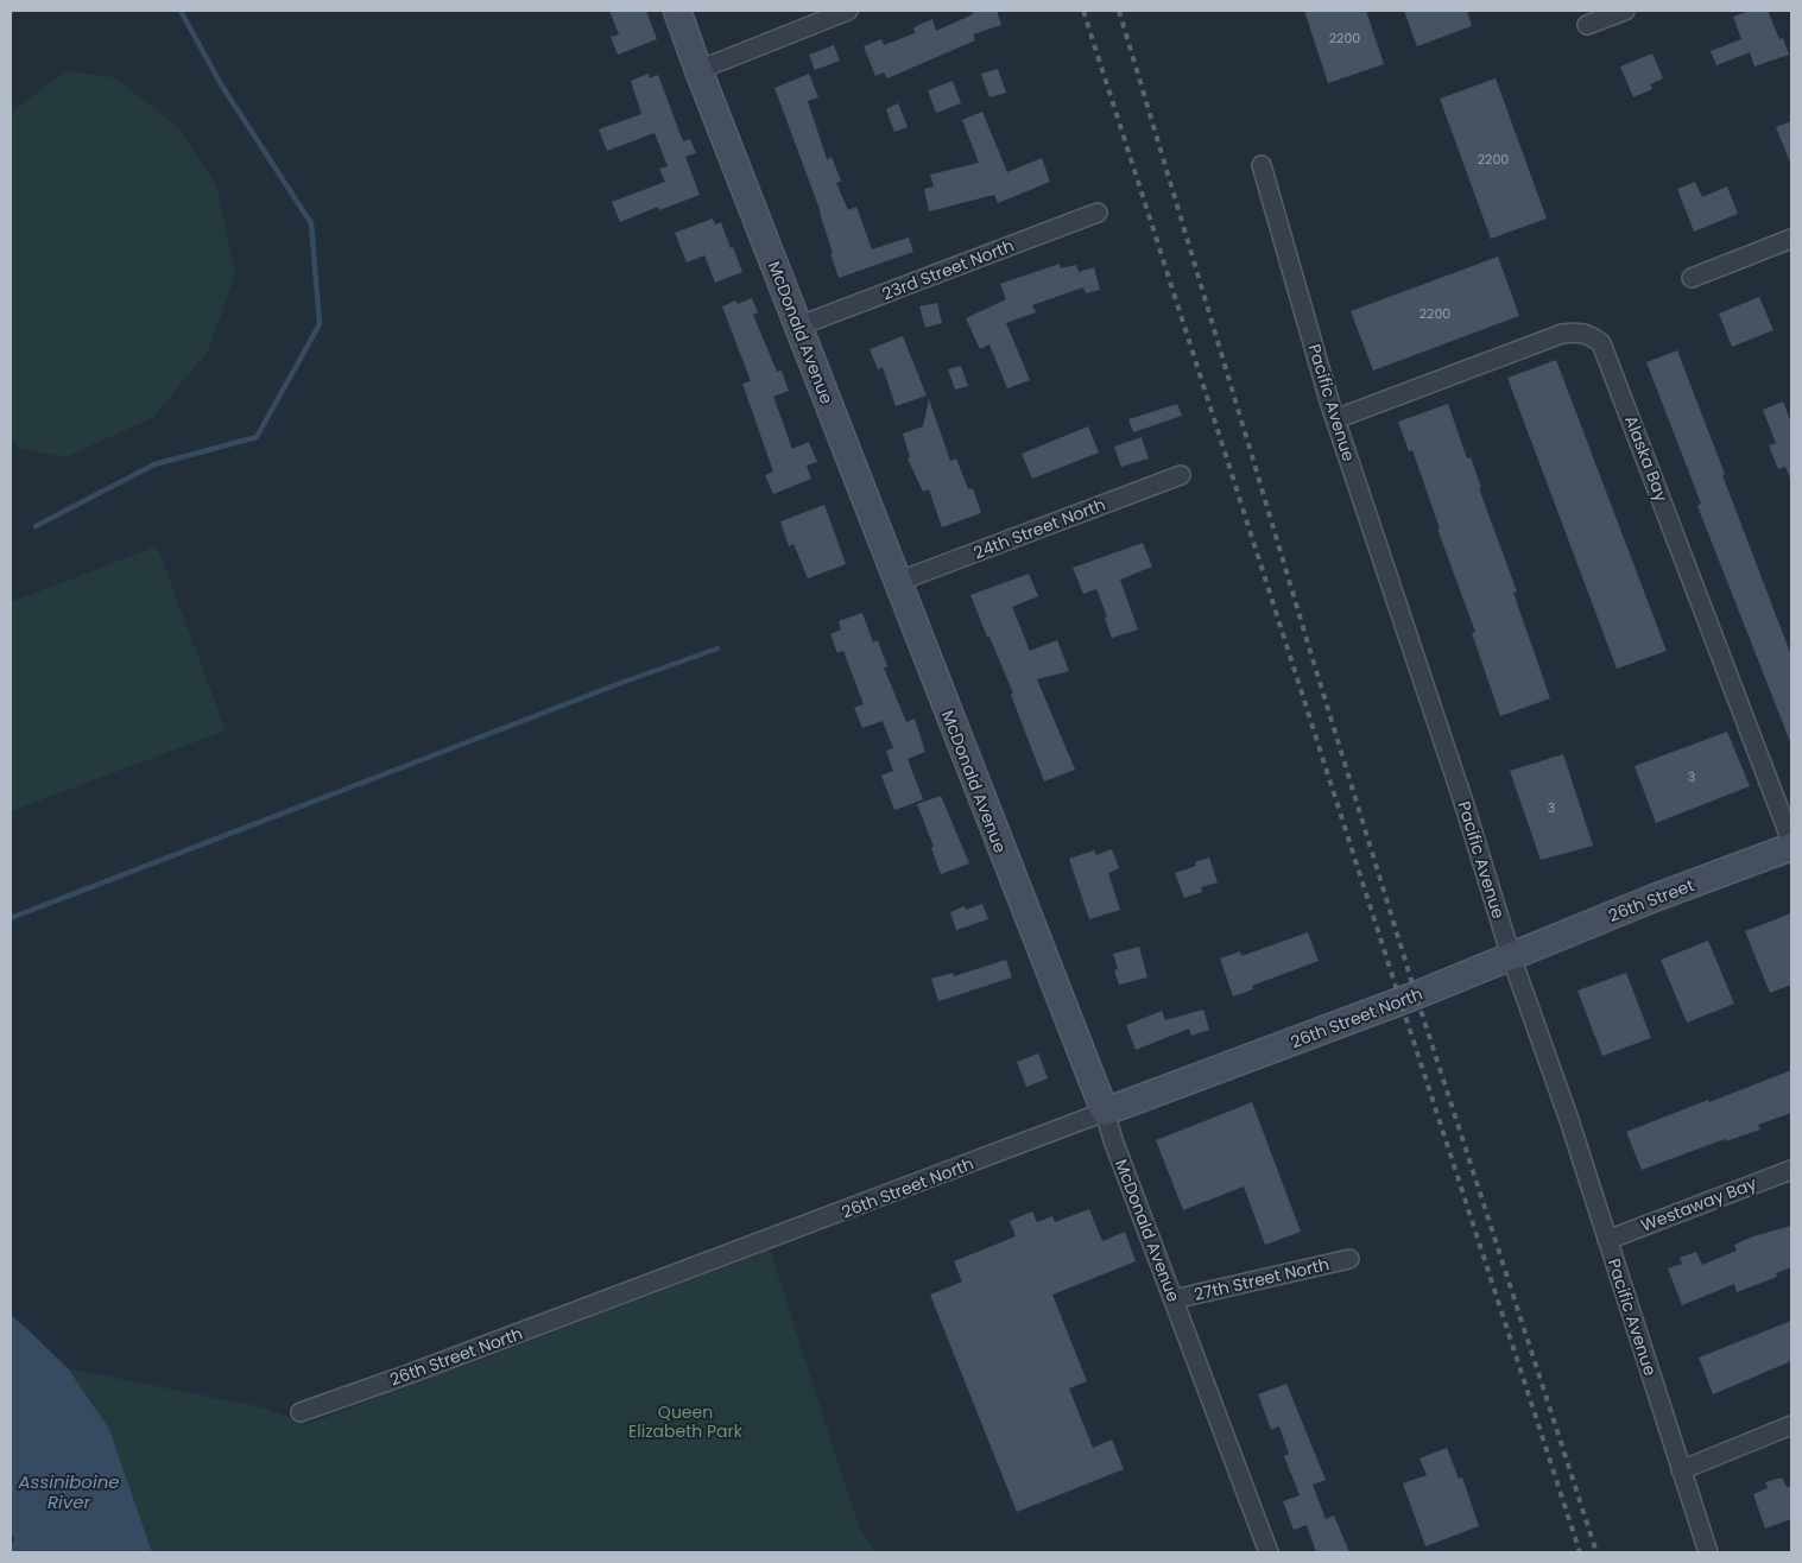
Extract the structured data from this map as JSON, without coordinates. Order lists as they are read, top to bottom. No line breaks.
{"streets":{"street":["23rd Street North","McDonald Avenue","Pacific Avenue","Alaska Bay","24th Street North","26th Street","26th Street North","Westaway Bay","27th Street North"]},"crossings":[["23rd Street North","McDonald Avenue"],["McDonald Avenue","24th Street North"],["McDonald Avenue","26th Street North"],["McDonald Avenue","27th Street North"],["Pacific Avenue","Alaska Bay"],["Pacific Avenue","26th Street"],["Pacific Avenue","26th Street North"],["Pacific Avenue","Westaway Bay"],["26th Street","26th Street North"]],"water":["Assiniboine River"],"parks":["Queen Elizabeth Park"],"house_numbers":["2200","2200","2200","3","3"]}
